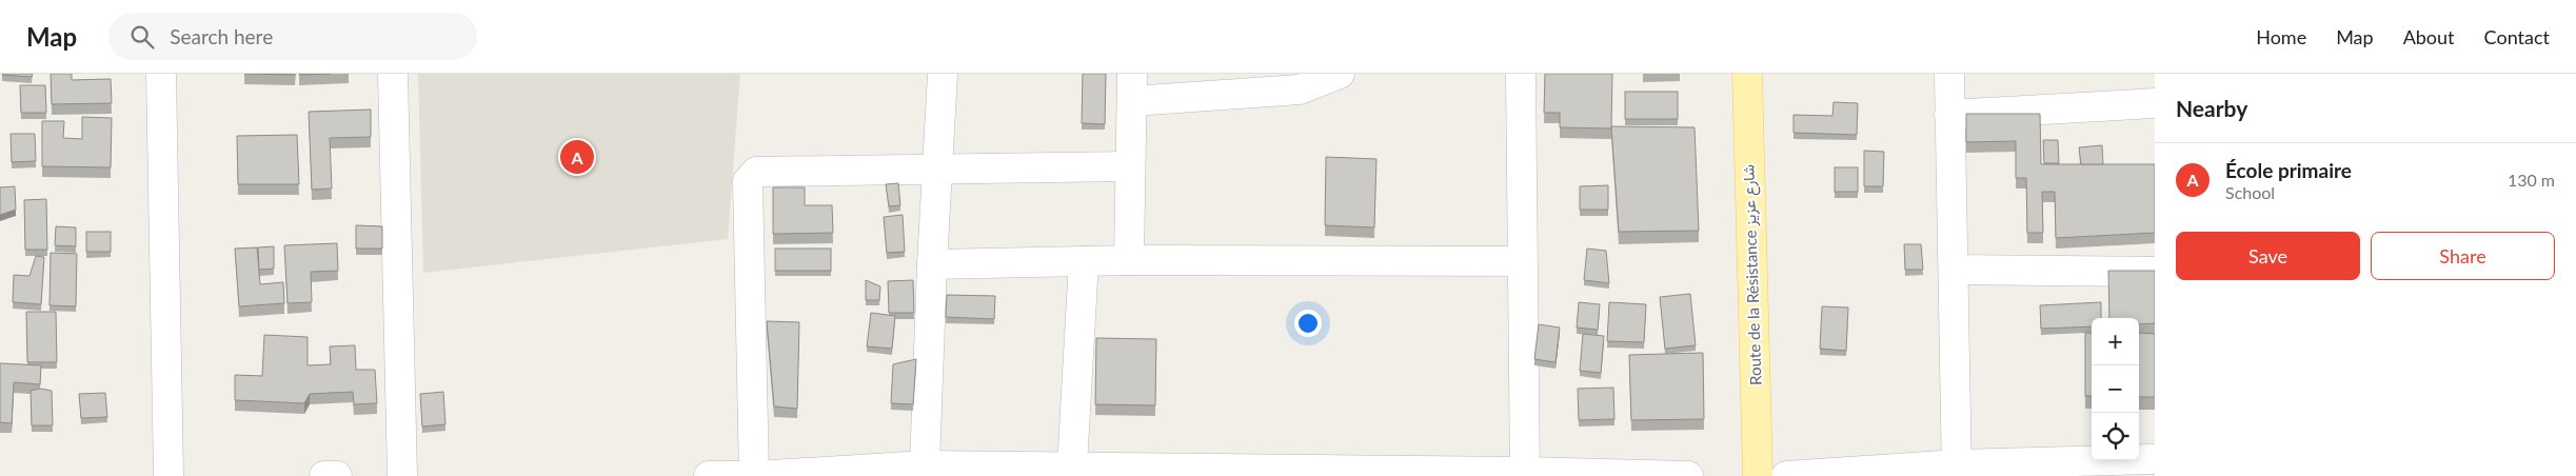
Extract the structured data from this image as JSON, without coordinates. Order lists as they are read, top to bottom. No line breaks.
{"streets":{"main road":["Route de la Résistance شارع عزيز"]},"page":{"header":"Map","search":"Search here","nav":["Home","Map","About","Contact"],"heading":"Nearby","pins":"A","list":[{"mark":"A","name":"École primaire","note":"School","value":"130 m"}],"buttons":["Save","Share"],"map_buttons":["+","−"]}}
